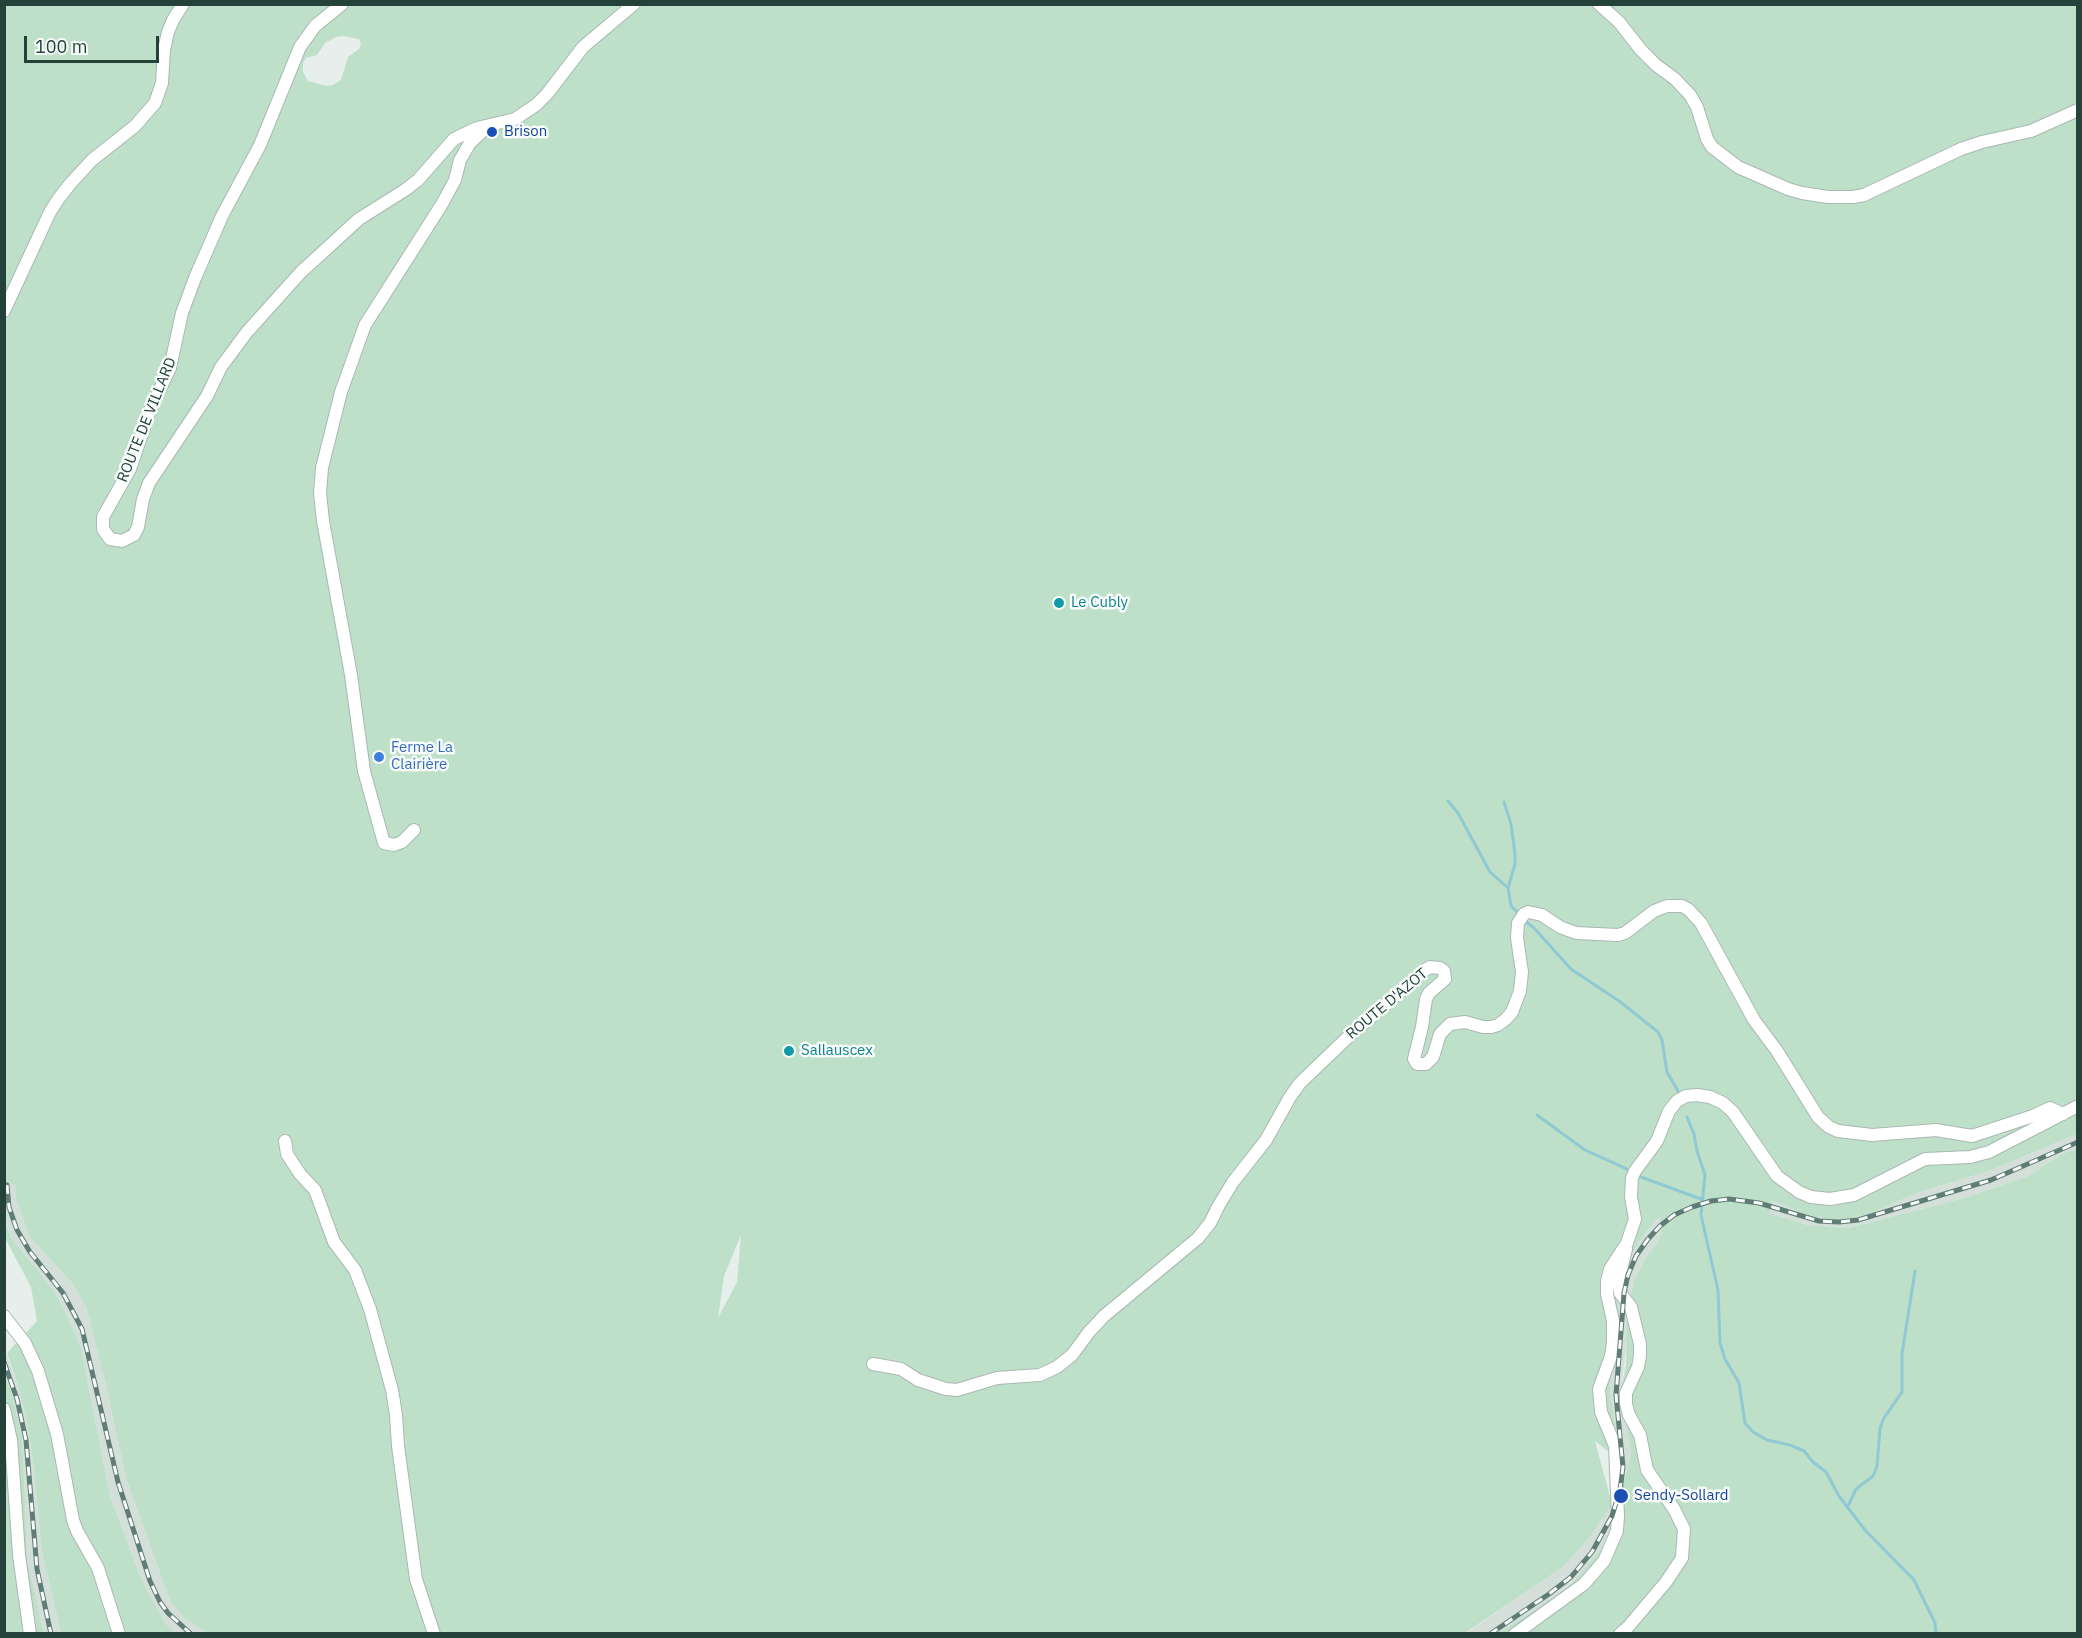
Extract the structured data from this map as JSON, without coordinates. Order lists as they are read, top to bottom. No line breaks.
{"streets":{"street":["ROUTE DE VILLARD","ROUTE D'AZOT"]},"places":["Brison","Le Cubly","Ferme La Clairière","Sallauscex","Sendy-Sollard"],"scale_bar":"100 m"}
